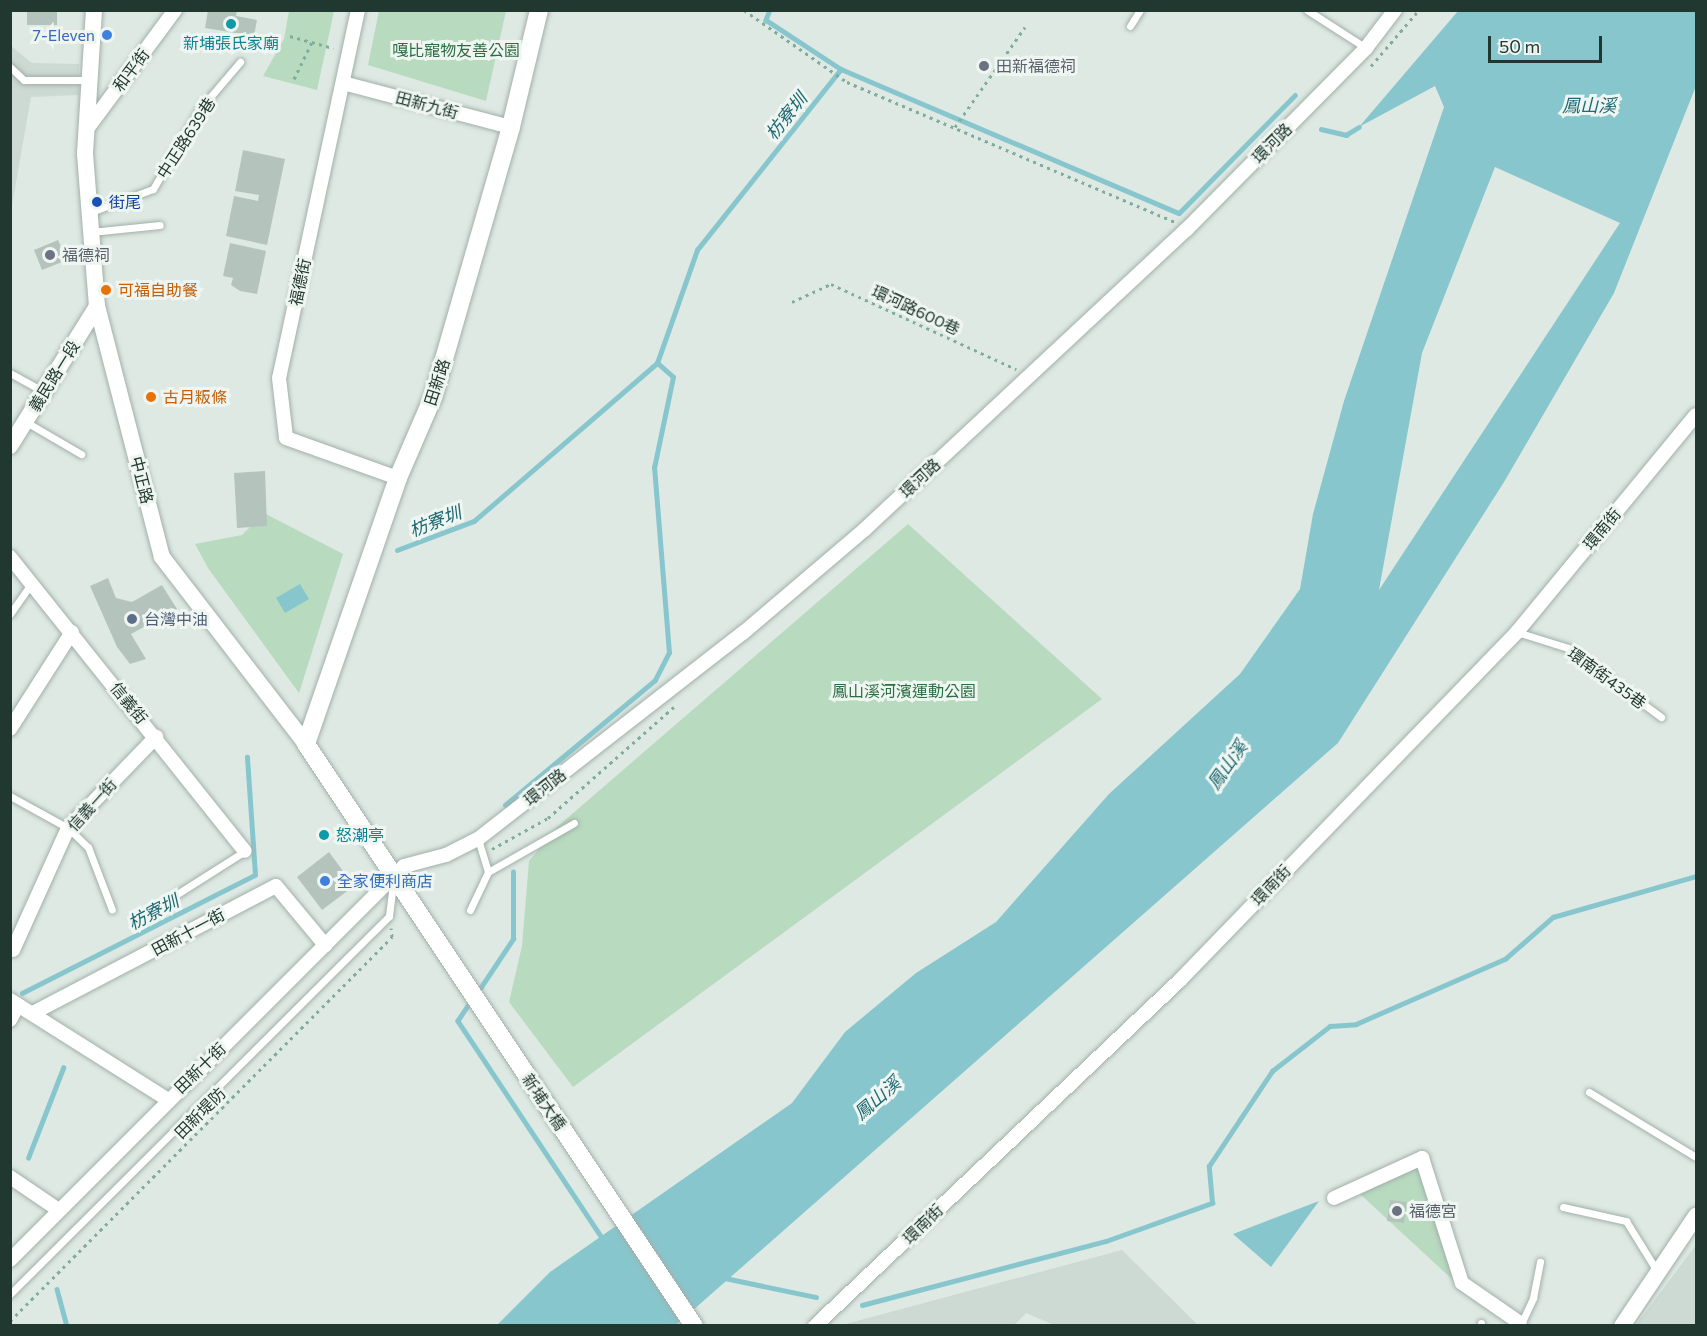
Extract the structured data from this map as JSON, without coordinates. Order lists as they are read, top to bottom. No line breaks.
{"streets":{"main road":["田新路","中正路","新埔大橋"],"street":["和平街","田新九街","環河路","福德街","義民路一段","環南街","信義街","信義一街","田新十一街","田新十街"],"lane":["中正路639巷","環南街435巷"],"path":["環河路600巷","田新堤防"]},"crossings":[["和平街","中正路"],["田新九街","福德街"],["田新九街","田新路"],["中正路639巷","中正路"],["環河路","環河路600巷"],["環河路","中正路"],["環河路","田新十街"],["環河路","新埔大橋"],["福德街","田新路"],["義民路一段","中正路"],["田新路","中正路"],["中正路","田新十街"],["中正路","新埔大橋"],["環南街","環南街435巷"],["信義街","信義一街"],["田新十一街","田新十街"],["田新十街","新埔大橋"]],"water":["鳳山溪","枋寮圳"],"parks":["嘎比寵物友善公園","鳳山溪河濱運動公園"],"places":["新埔張氏家廟","7-Eleven","田新福德祠","街尾","福德祠","可福自助餐","古月粄條","台灣中油","怒潮亭","全家便利商店","福德宮"],"scale_bar":"50 m"}
